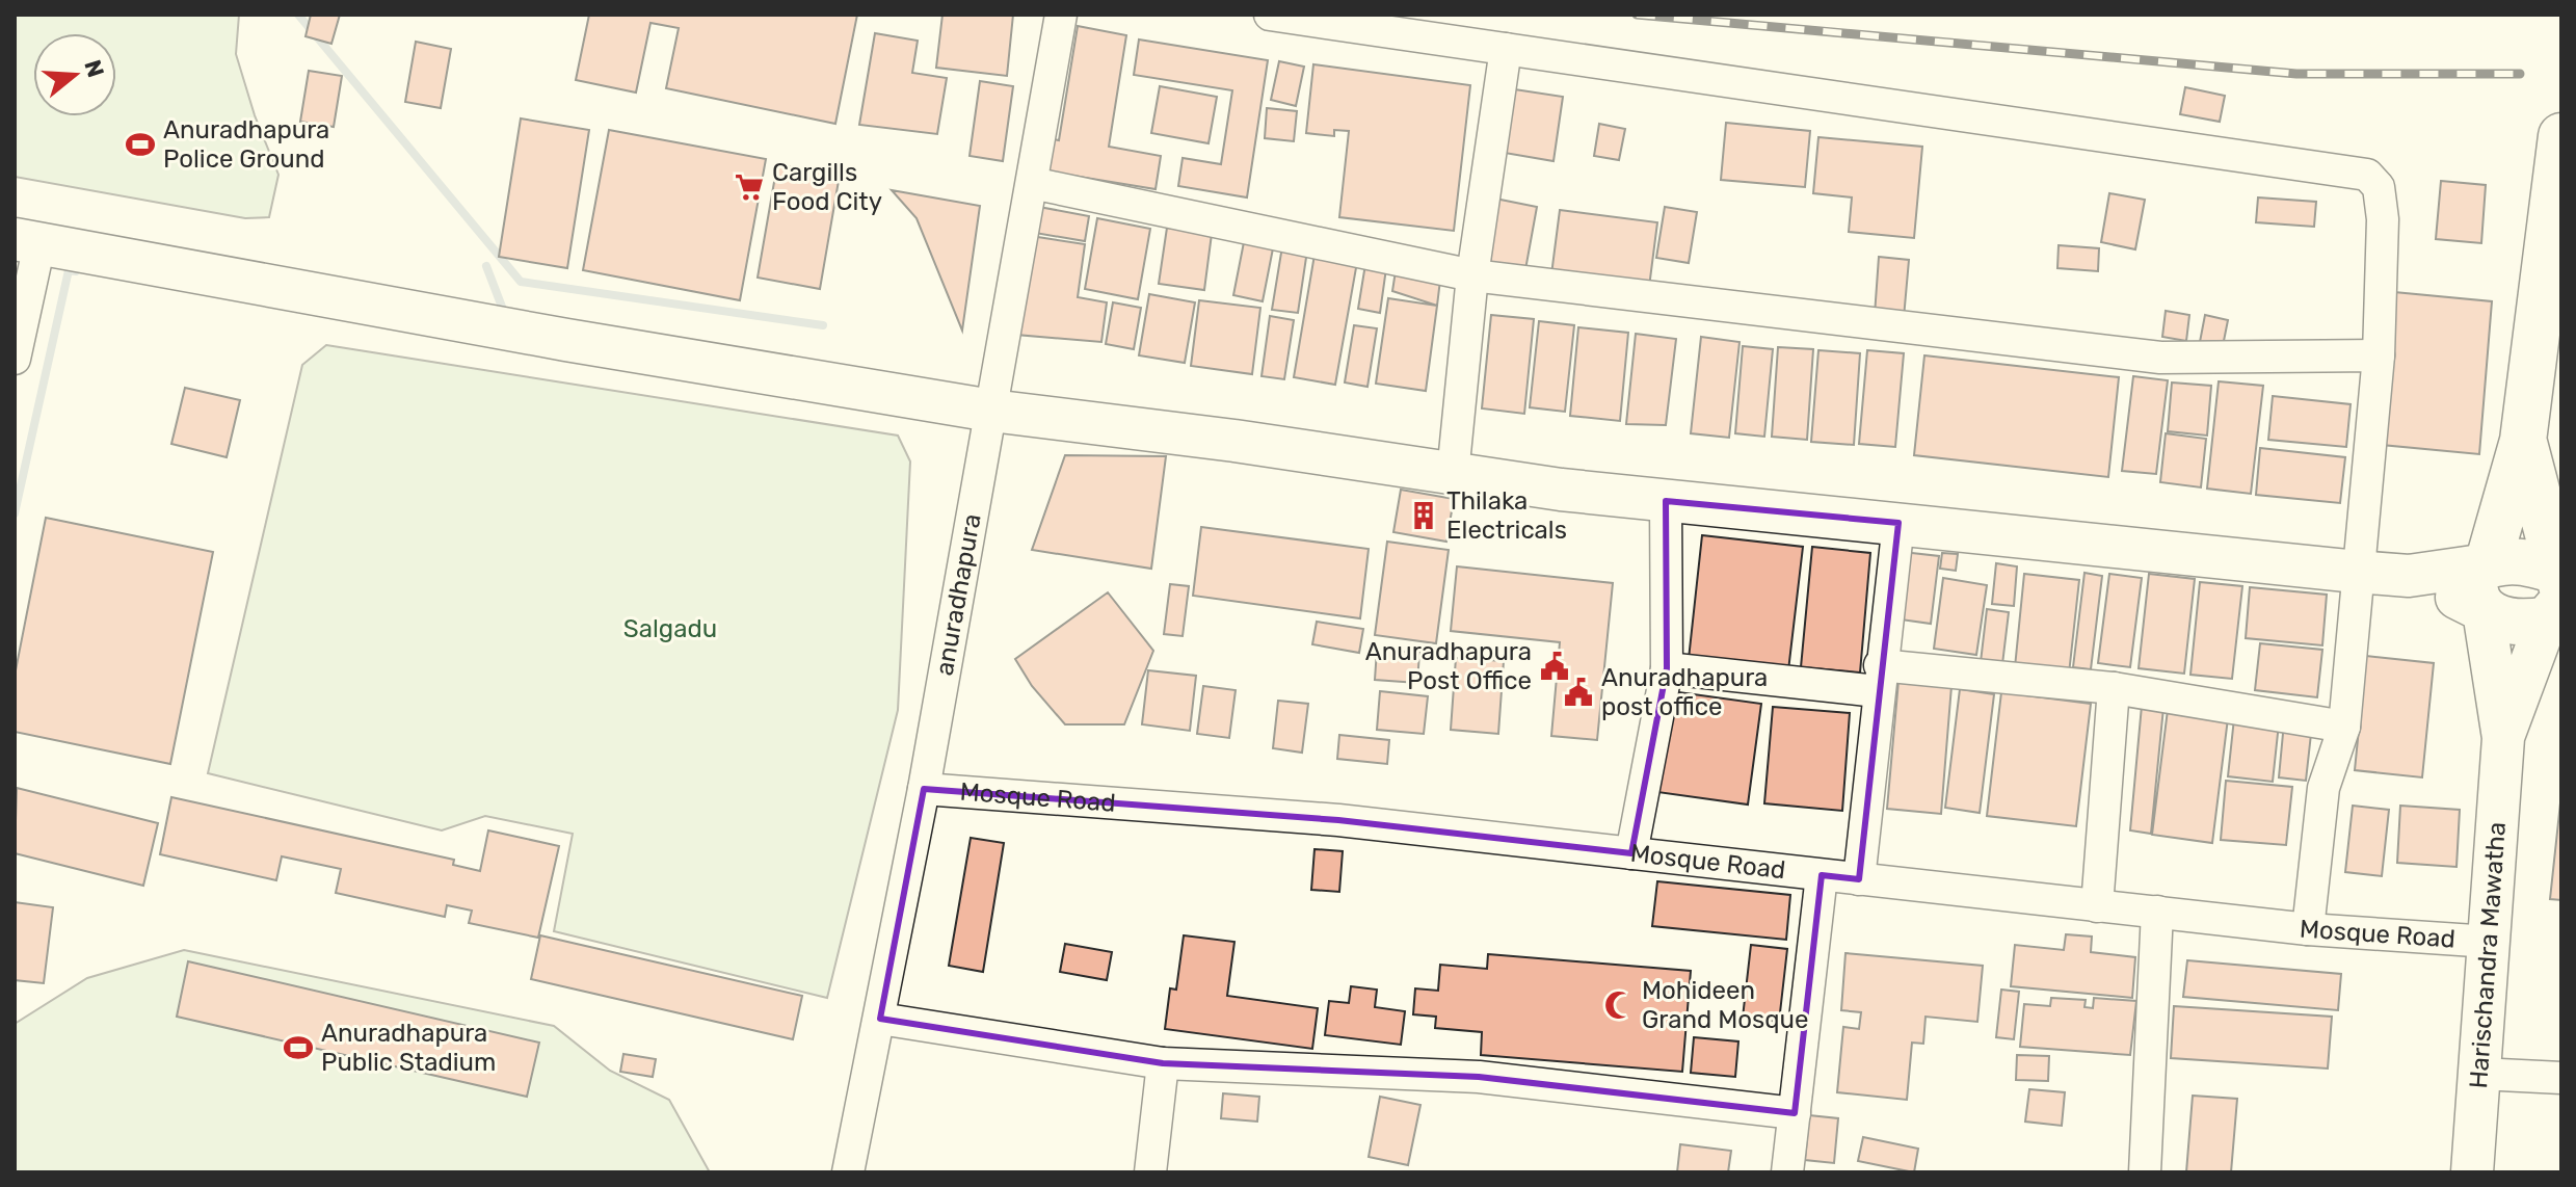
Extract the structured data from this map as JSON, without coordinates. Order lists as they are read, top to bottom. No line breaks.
{"streets":{"main road":["Harischandra Mawatha"],"street":["anuradhapura","Mosque Road"]},"crossings":[["anuradhapura","Mosque Road"],["Mosque Road","Harischandra Mawatha"]],"parks":["Salgadu"],"places":{"sports":["Anuradhapura Police Ground","Anuradhapura Public Stadium"],"supermarket":["Cargills Food City"],"building":["Thilaka Electricals"],"public building":["Anuradhapura Post Office","Anuradhapura post office"],"mosque":["Mohideen Grand Mosque"]},"north":"right"}
